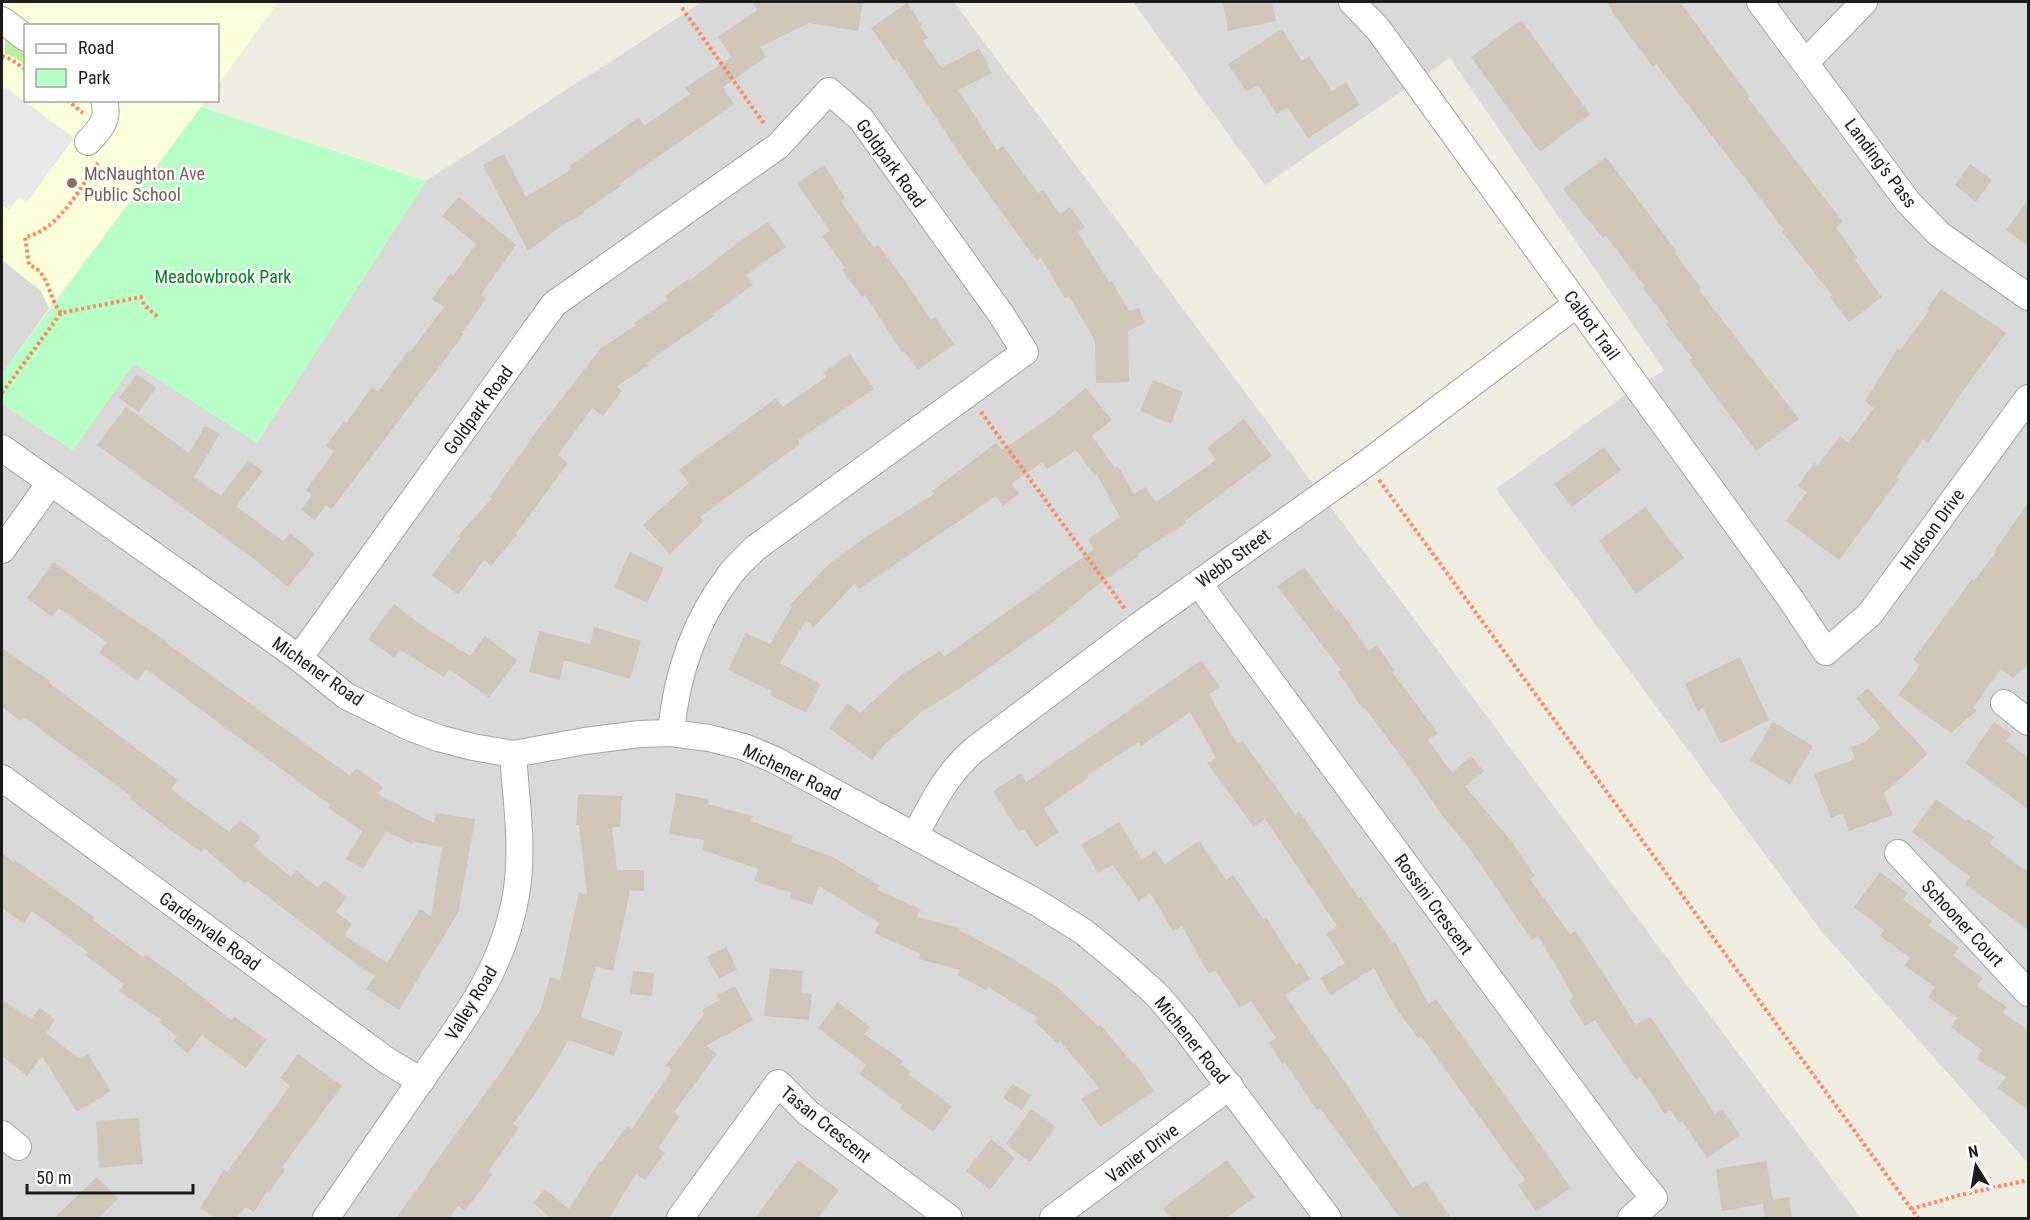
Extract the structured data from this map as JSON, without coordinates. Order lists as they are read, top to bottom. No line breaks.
{"streets":{"street":["Goldpark Road","Landing's Pass","Calbot Trail","Hudson Drive","Webb Street","Michener Road","Rossini Crescent","Schooner Court","Gardenvale Road","Valley Road","Tasan Crescent","Vanier Drive"]},"crossings":[["Goldpark Road","Michener Road"],["Calbot Trail","Hudson Drive"],["Calbot Trail","Webb Street"],["Webb Street","Michener Road"],["Webb Street","Rossini Crescent"],["Michener Road","Valley Road"],["Michener Road","Vanier Drive"],["Gardenvale Road","Valley Road"]],"parks":["Meadowbrook Park"],"places":["McNaughton Ave Public School"],"legend":["Road","Park"],"scale_bar":"50 m","north":"top"}
